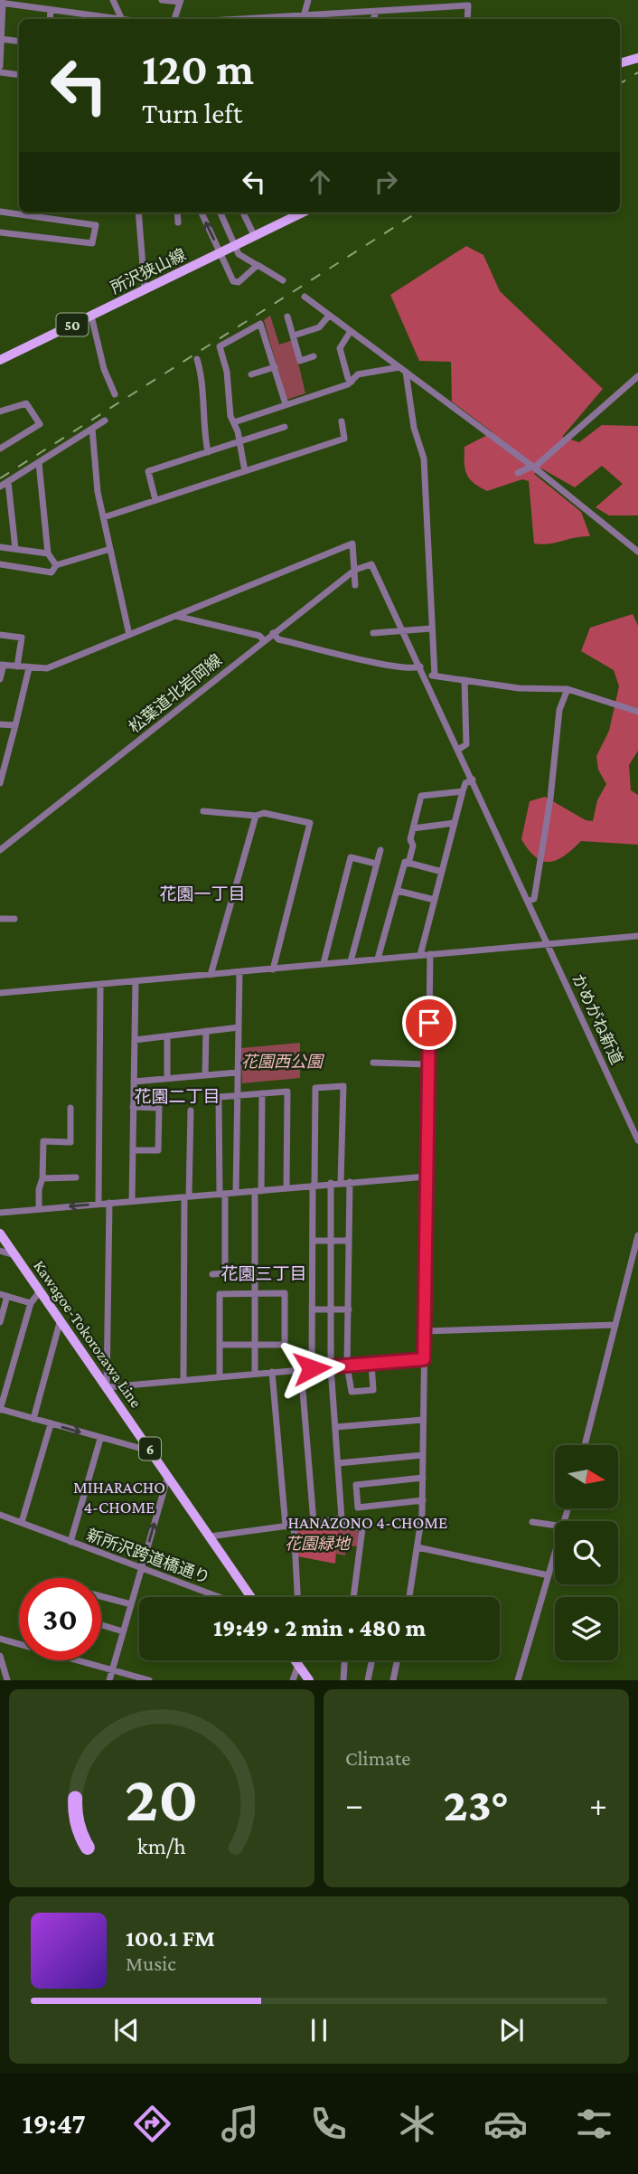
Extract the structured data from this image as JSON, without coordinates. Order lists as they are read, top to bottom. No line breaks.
{"streets":{"main road":["所沢狭山線","50","Kawagoe-Tokorozawa Line","6"],"street":["松葉道北岩岡線","かめがね新道","新所沢跨道橋通り"]},"crossings":[["松葉道北岩岡線","かめがね新道"]],"districts":["花園一丁目","花園二丁目","花園三丁目","MIHARACHO 4-CHOME","HANAZONO 4-CHOME"],"parks":["花園西公園","花園緑地"],"north":"right","page":{"turn":["120 m","Turn left"],"limit":"30","trip":"19:49 · 2 min · 480 m","tile":"Climate","heat":["−","23°","+"],"song":["100.1 FM","Music"],"tabs":"19:47","gauge":["20","km/h"]}}
